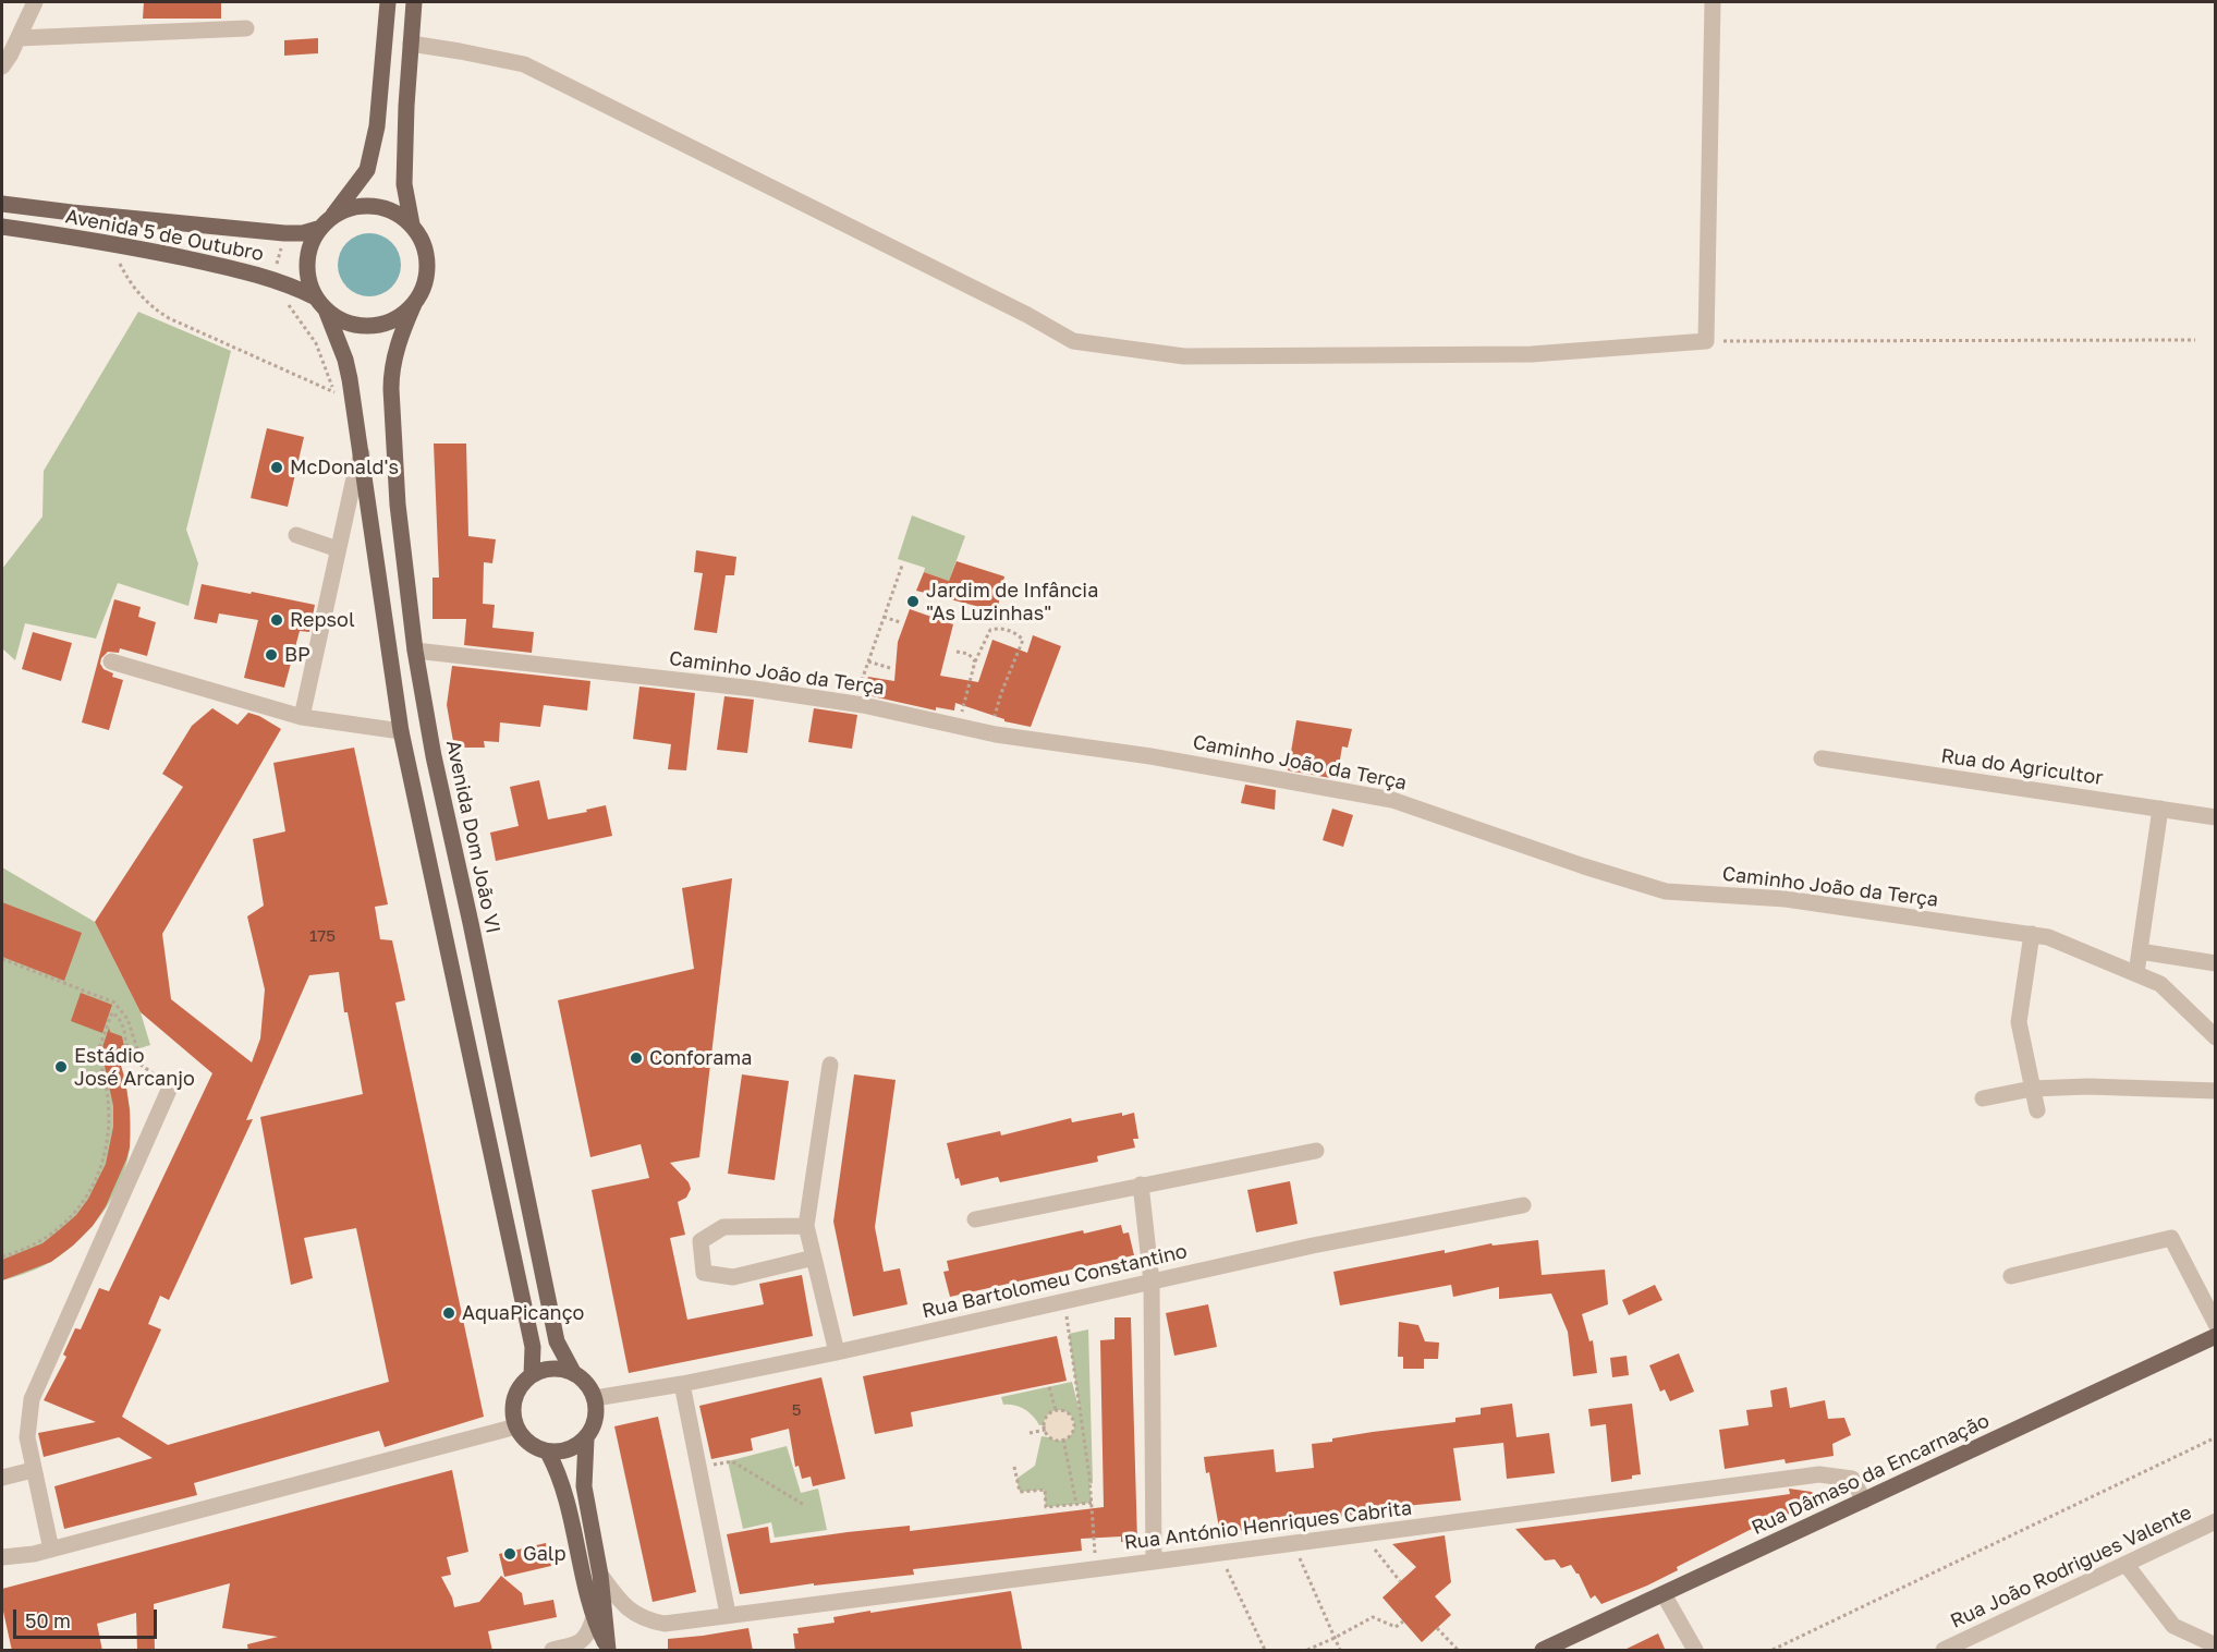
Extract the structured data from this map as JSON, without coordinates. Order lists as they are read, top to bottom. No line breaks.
{"streets":{"main road":["Avenida 5 de Outubro","Avenida Dom João VI","Rua Dâmaso da Encarnação"],"street":["Caminho João da Terça","Rua do Agricultor","Rua Bartolomeu Constantino","Rua António Henriques Cabrita","Rua João Rodrigues Valente"]},"crossings":[["Avenida 5 de Outubro","Avenida Dom João VI"],["Caminho João da Terça","Avenida Dom João VI"],["Avenida Dom João VI","Rua Bartolomeu Constantino"],["Rua Dâmaso da Encarnação","Rua António Henriques Cabrita"]],"places":["McDonald's","Jardim de Infância \"As Luzinhas\"","Repsol","BP","Conforama","Estádio José Arcanjo","AquaPicanço","Galp"],"house_numbers":["175","5"],"scale_bar":"50 m"}
